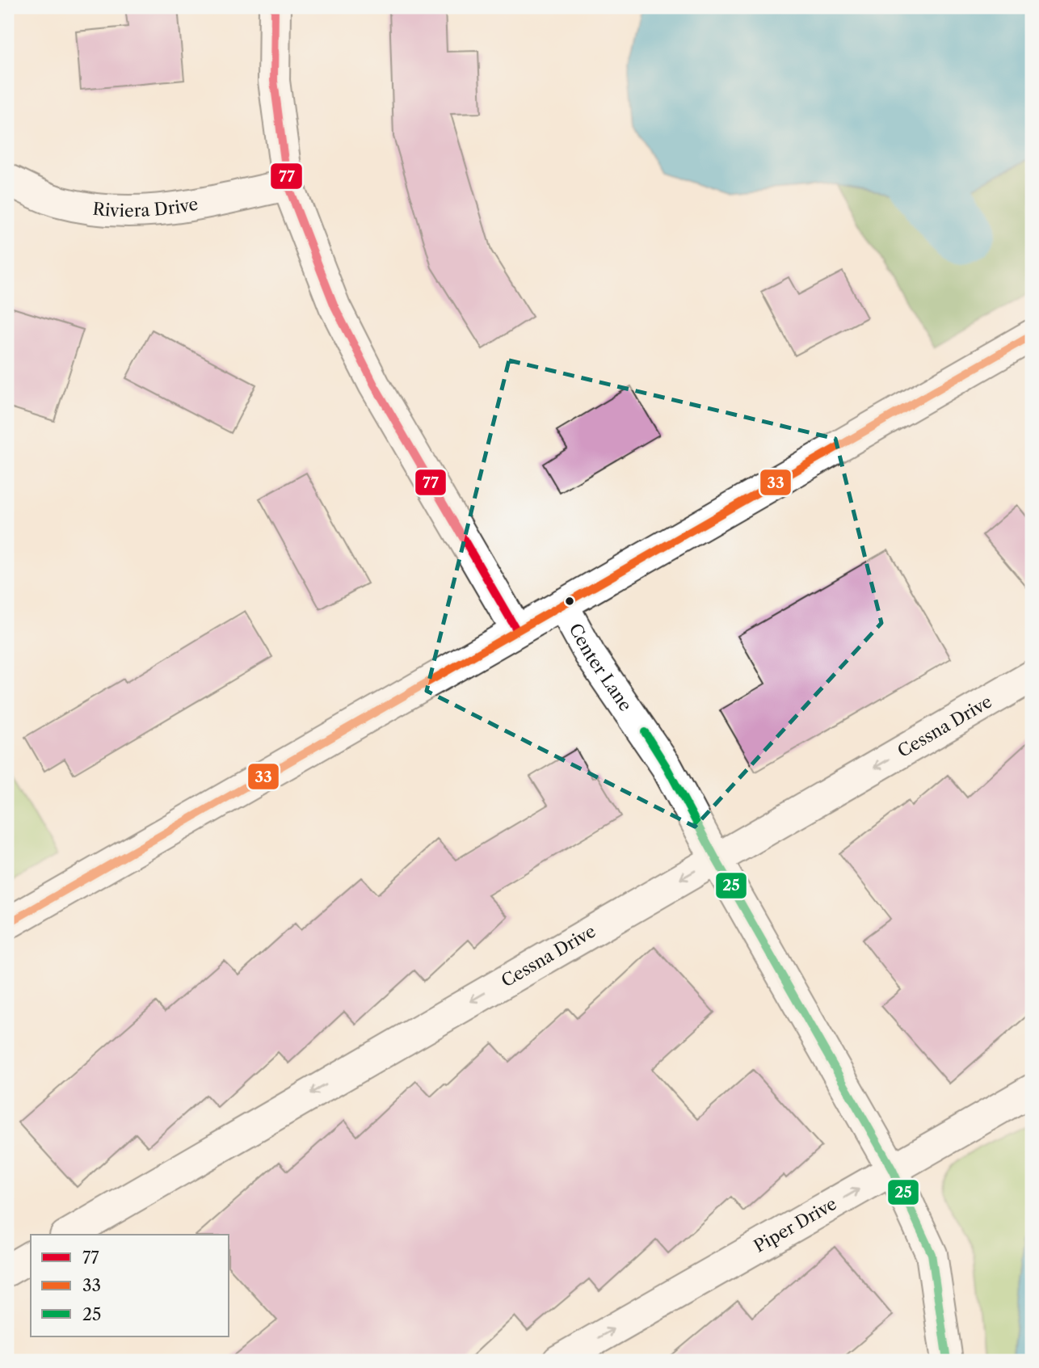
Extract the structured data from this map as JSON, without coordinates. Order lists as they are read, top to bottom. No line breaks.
{"streets":{"street":["Riviera Drive","Center Lane","Cessna Drive","Piper Drive"]},"crossings":[["Center Lane","Cessna Drive"],["Center Lane","Piper Drive"]],"one_way":["Cessna Drive","Piper Drive"],"lines":["transit line 77","transit line 33","transit line 25"],"legend":["77","33","25"]}
